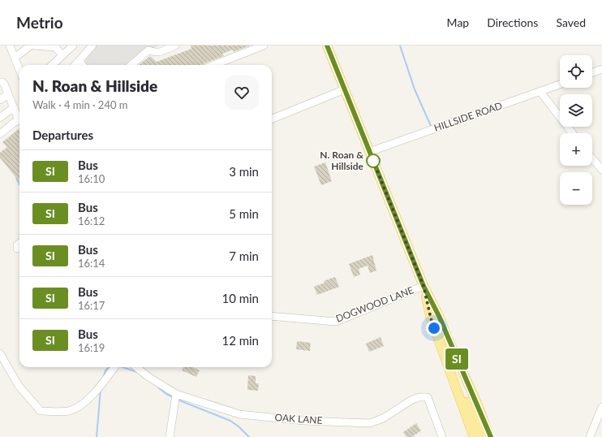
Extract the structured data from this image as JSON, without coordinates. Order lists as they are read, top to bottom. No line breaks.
{"streets":{"street":["HILLSIDE ROAD","DOGWOOD LANE","OAK LANE"]},"places":["N. Roan & Hillside"],"lines":["bus line SI"],"page":{"header":"Metrio","nav":["Map","Directions","Saved"],"on_map":"SI","map_buttons":["+","−"],"heading":[["N. Roan & Hillside","Walk · 4 min · 240 m"],"Departures"],"list":[{"mark":"SI","name":"Bus","note":"16:10","value":"3 min"},{"mark":"SI","name":"Bus","note":"16:12","value":"5 min"},{"mark":"SI","name":"Bus","note":"16:14","value":"7 min"},{"mark":"SI","name":"Bus","note":"16:17","value":"10 min"},{"mark":"SI","name":"Bus","note":"16:19","value":"12 min"}]}}
